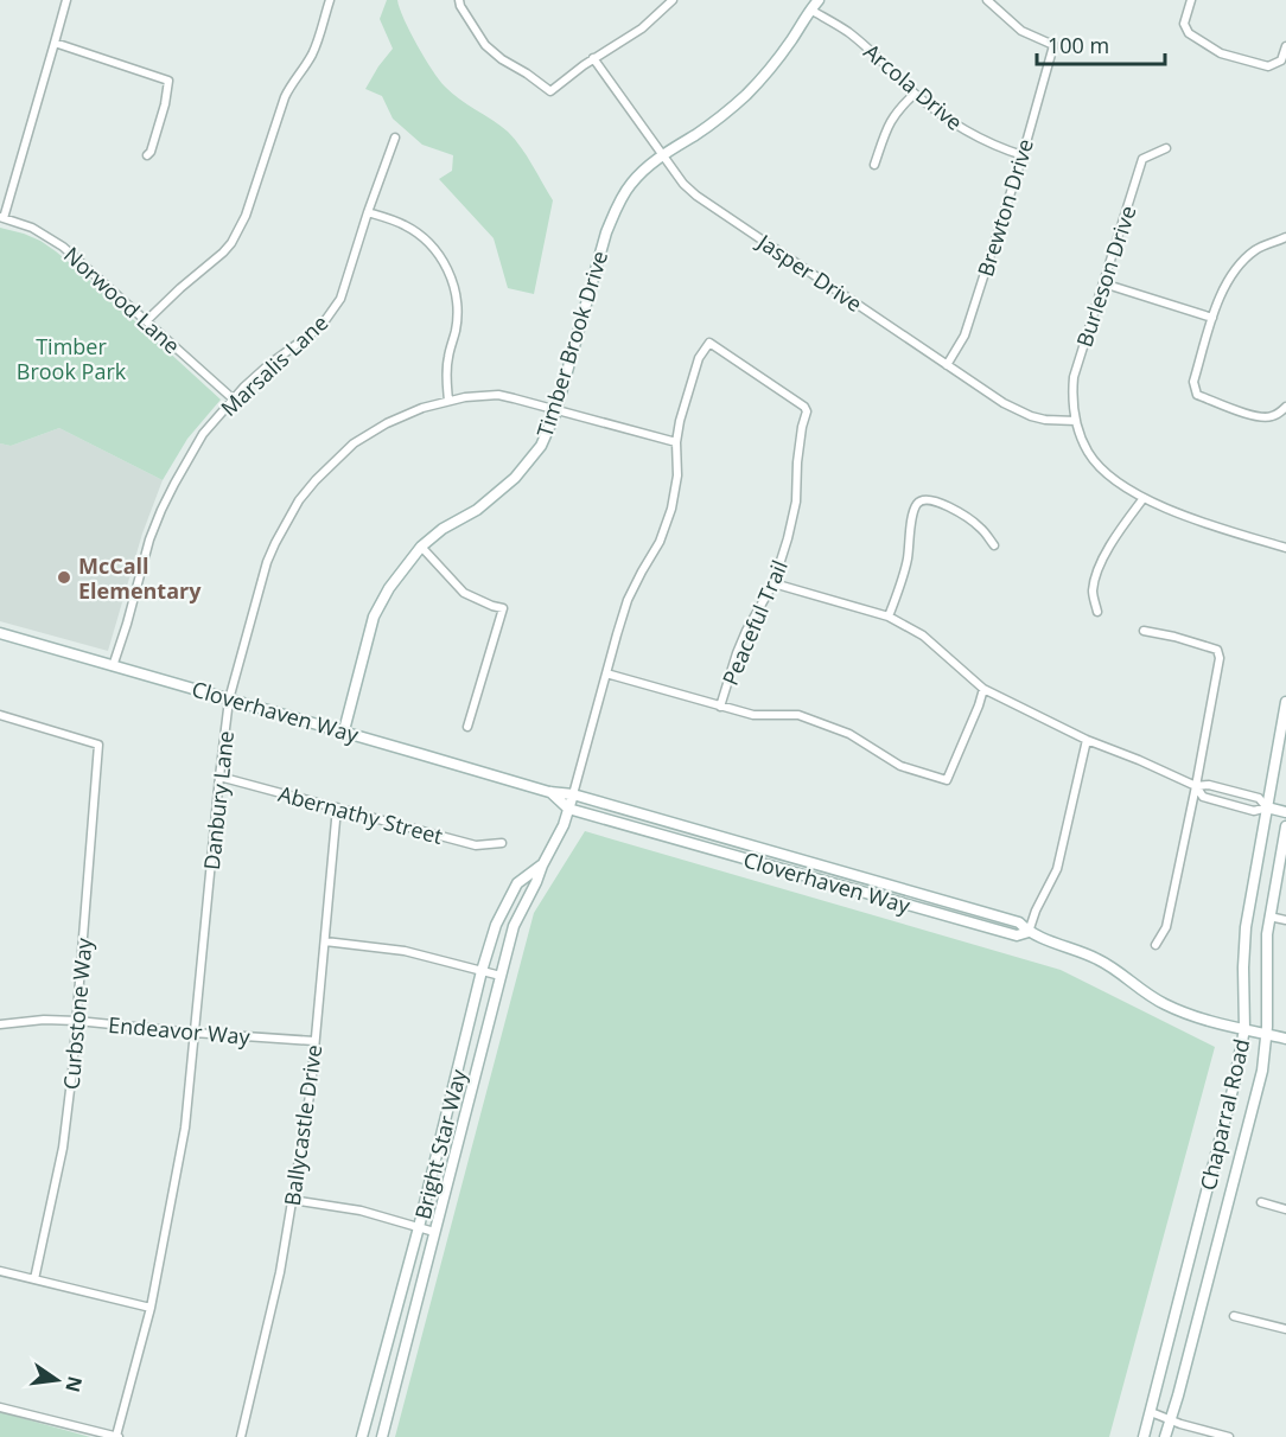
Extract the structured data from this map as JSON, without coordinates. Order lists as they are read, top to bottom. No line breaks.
{"streets":{"street":["Arcola Drive","Brewton Drive","Jasper Drive","Burleson Drive","Norwood Lane","Timber Brook Drive","Marsalis Lane","Peaceful Trail","Cloverhaven Way","Danbury Lane","Abernathy Street","Curbstone Way","Endeavor Way","Chaparral Road","Ballycastle Drive","Bright Star Way"]},"crossings":[["Arcola Drive","Brewton Drive"],["Arcola Drive","Timber Brook Drive"],["Brewton Drive","Jasper Drive"],["Jasper Drive","Burleson Drive"],["Jasper Drive","Timber Brook Drive"],["Norwood Lane","Marsalis Lane"],["Timber Brook Drive","Cloverhaven Way"],["Timber Brook Drive","Danbury Lane"],["Marsalis Lane","Cloverhaven Way"],["Peaceful Trail","Bright Star Way"],["Cloverhaven Way","Danbury Lane"],["Cloverhaven Way","Chaparral Road"],["Cloverhaven Way","Bright Star Way"],["Danbury Lane","Abernathy Street"],["Danbury Lane","Endeavor Way"],["Danbury Lane","Bright Star Way"],["Abernathy Street","Ballycastle Drive"],["Curbstone Way","Endeavor Way"],["Endeavor Way","Ballycastle Drive"]],"parks":["Timber Brook Park"],"places":["McCall Elementary"],"scale_bar":"100 m","north":"right"}
